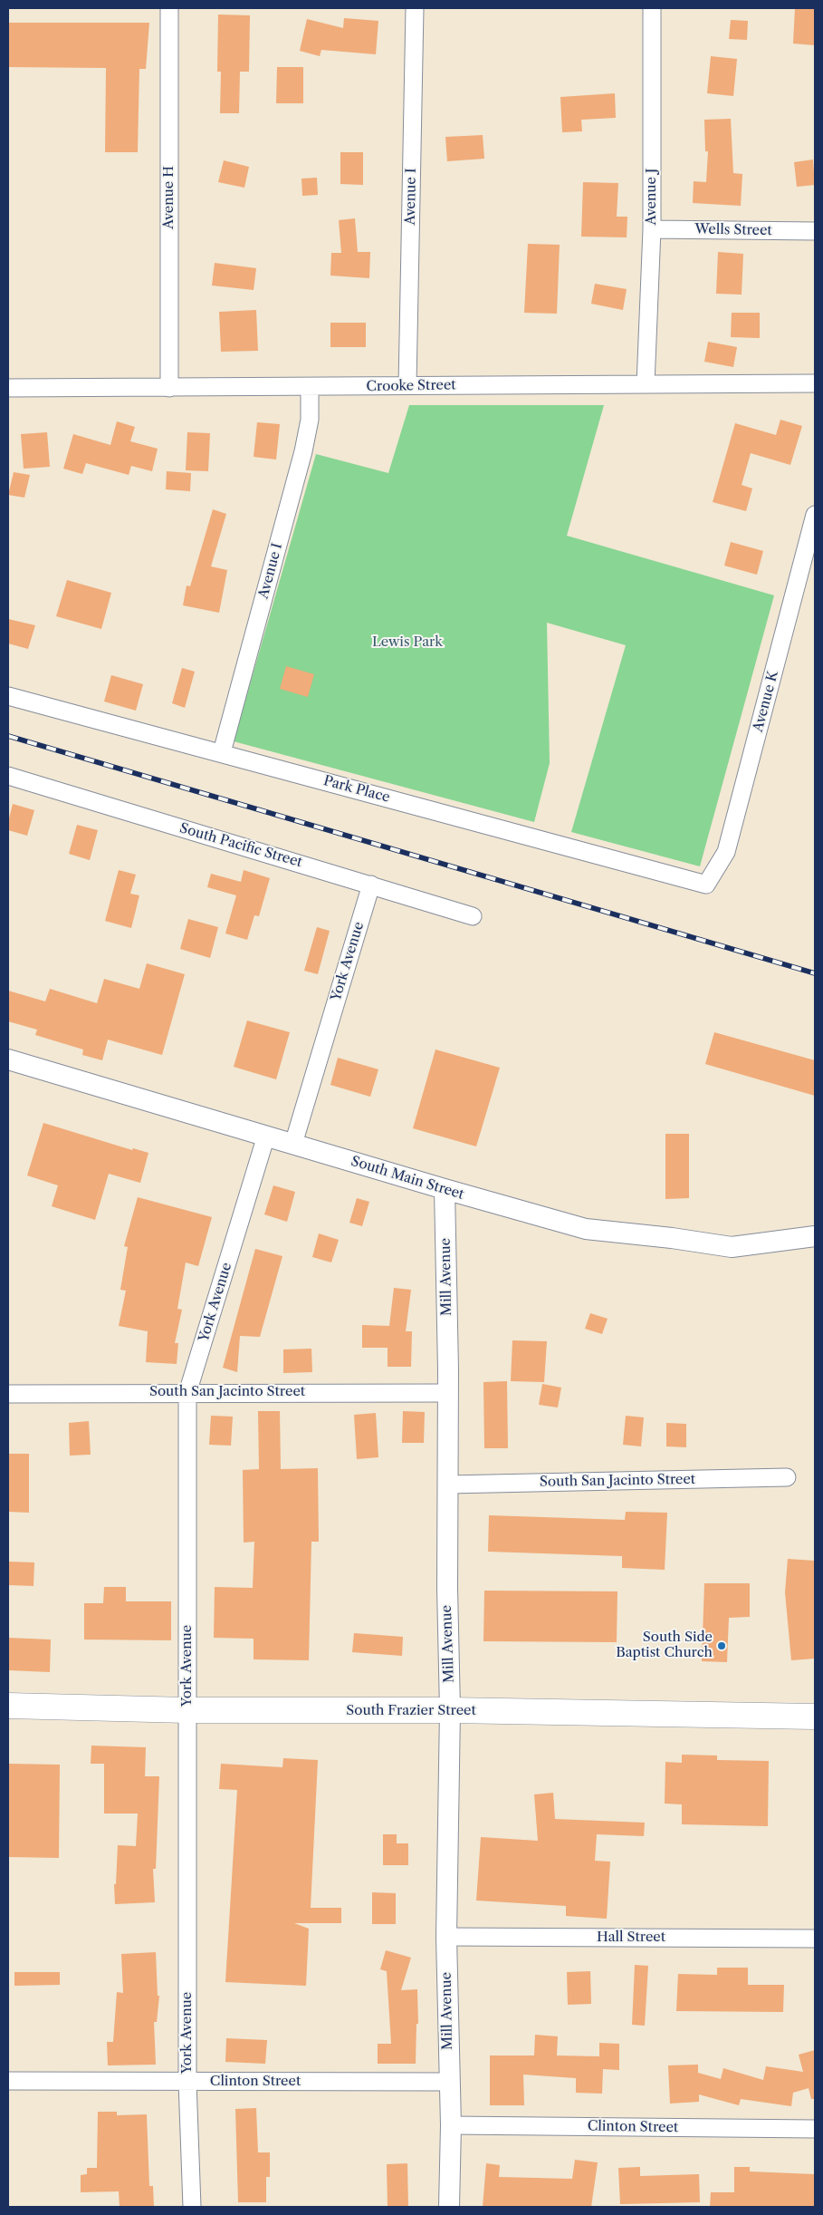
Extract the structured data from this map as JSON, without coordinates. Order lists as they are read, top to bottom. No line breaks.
{"streets":{"main road":["South Frazier Street"],"street":["Avenue I","Avenue J","Avenue H","Wells Street","Crooke Street","Avenue K","Park Place","South Pacific Street","York Avenue","South Main Street","Mill Avenue","South San Jacinto Street","Hall Street","Clinton Street"]},"crossings":[["Avenue I","Crooke Street"],["Avenue I","Park Place"],["Avenue J","Wells Street"],["Avenue J","Crooke Street"],["Avenue H","Crooke Street"],["Avenue K","Park Place"],["South Pacific Street","York Avenue"],["York Avenue","South Main Street"],["York Avenue","South San Jacinto Street"],["York Avenue","South Frazier Street"],["York Avenue","Clinton Street"],["South Main Street","Mill Avenue"],["Mill Avenue","South San Jacinto Street"],["Mill Avenue","South Frazier Street"],["Mill Avenue","Hall Street"],["Mill Avenue","Clinton Street"]],"parks":["Lewis Park"],"places":["South Side Baptist Church"]}
